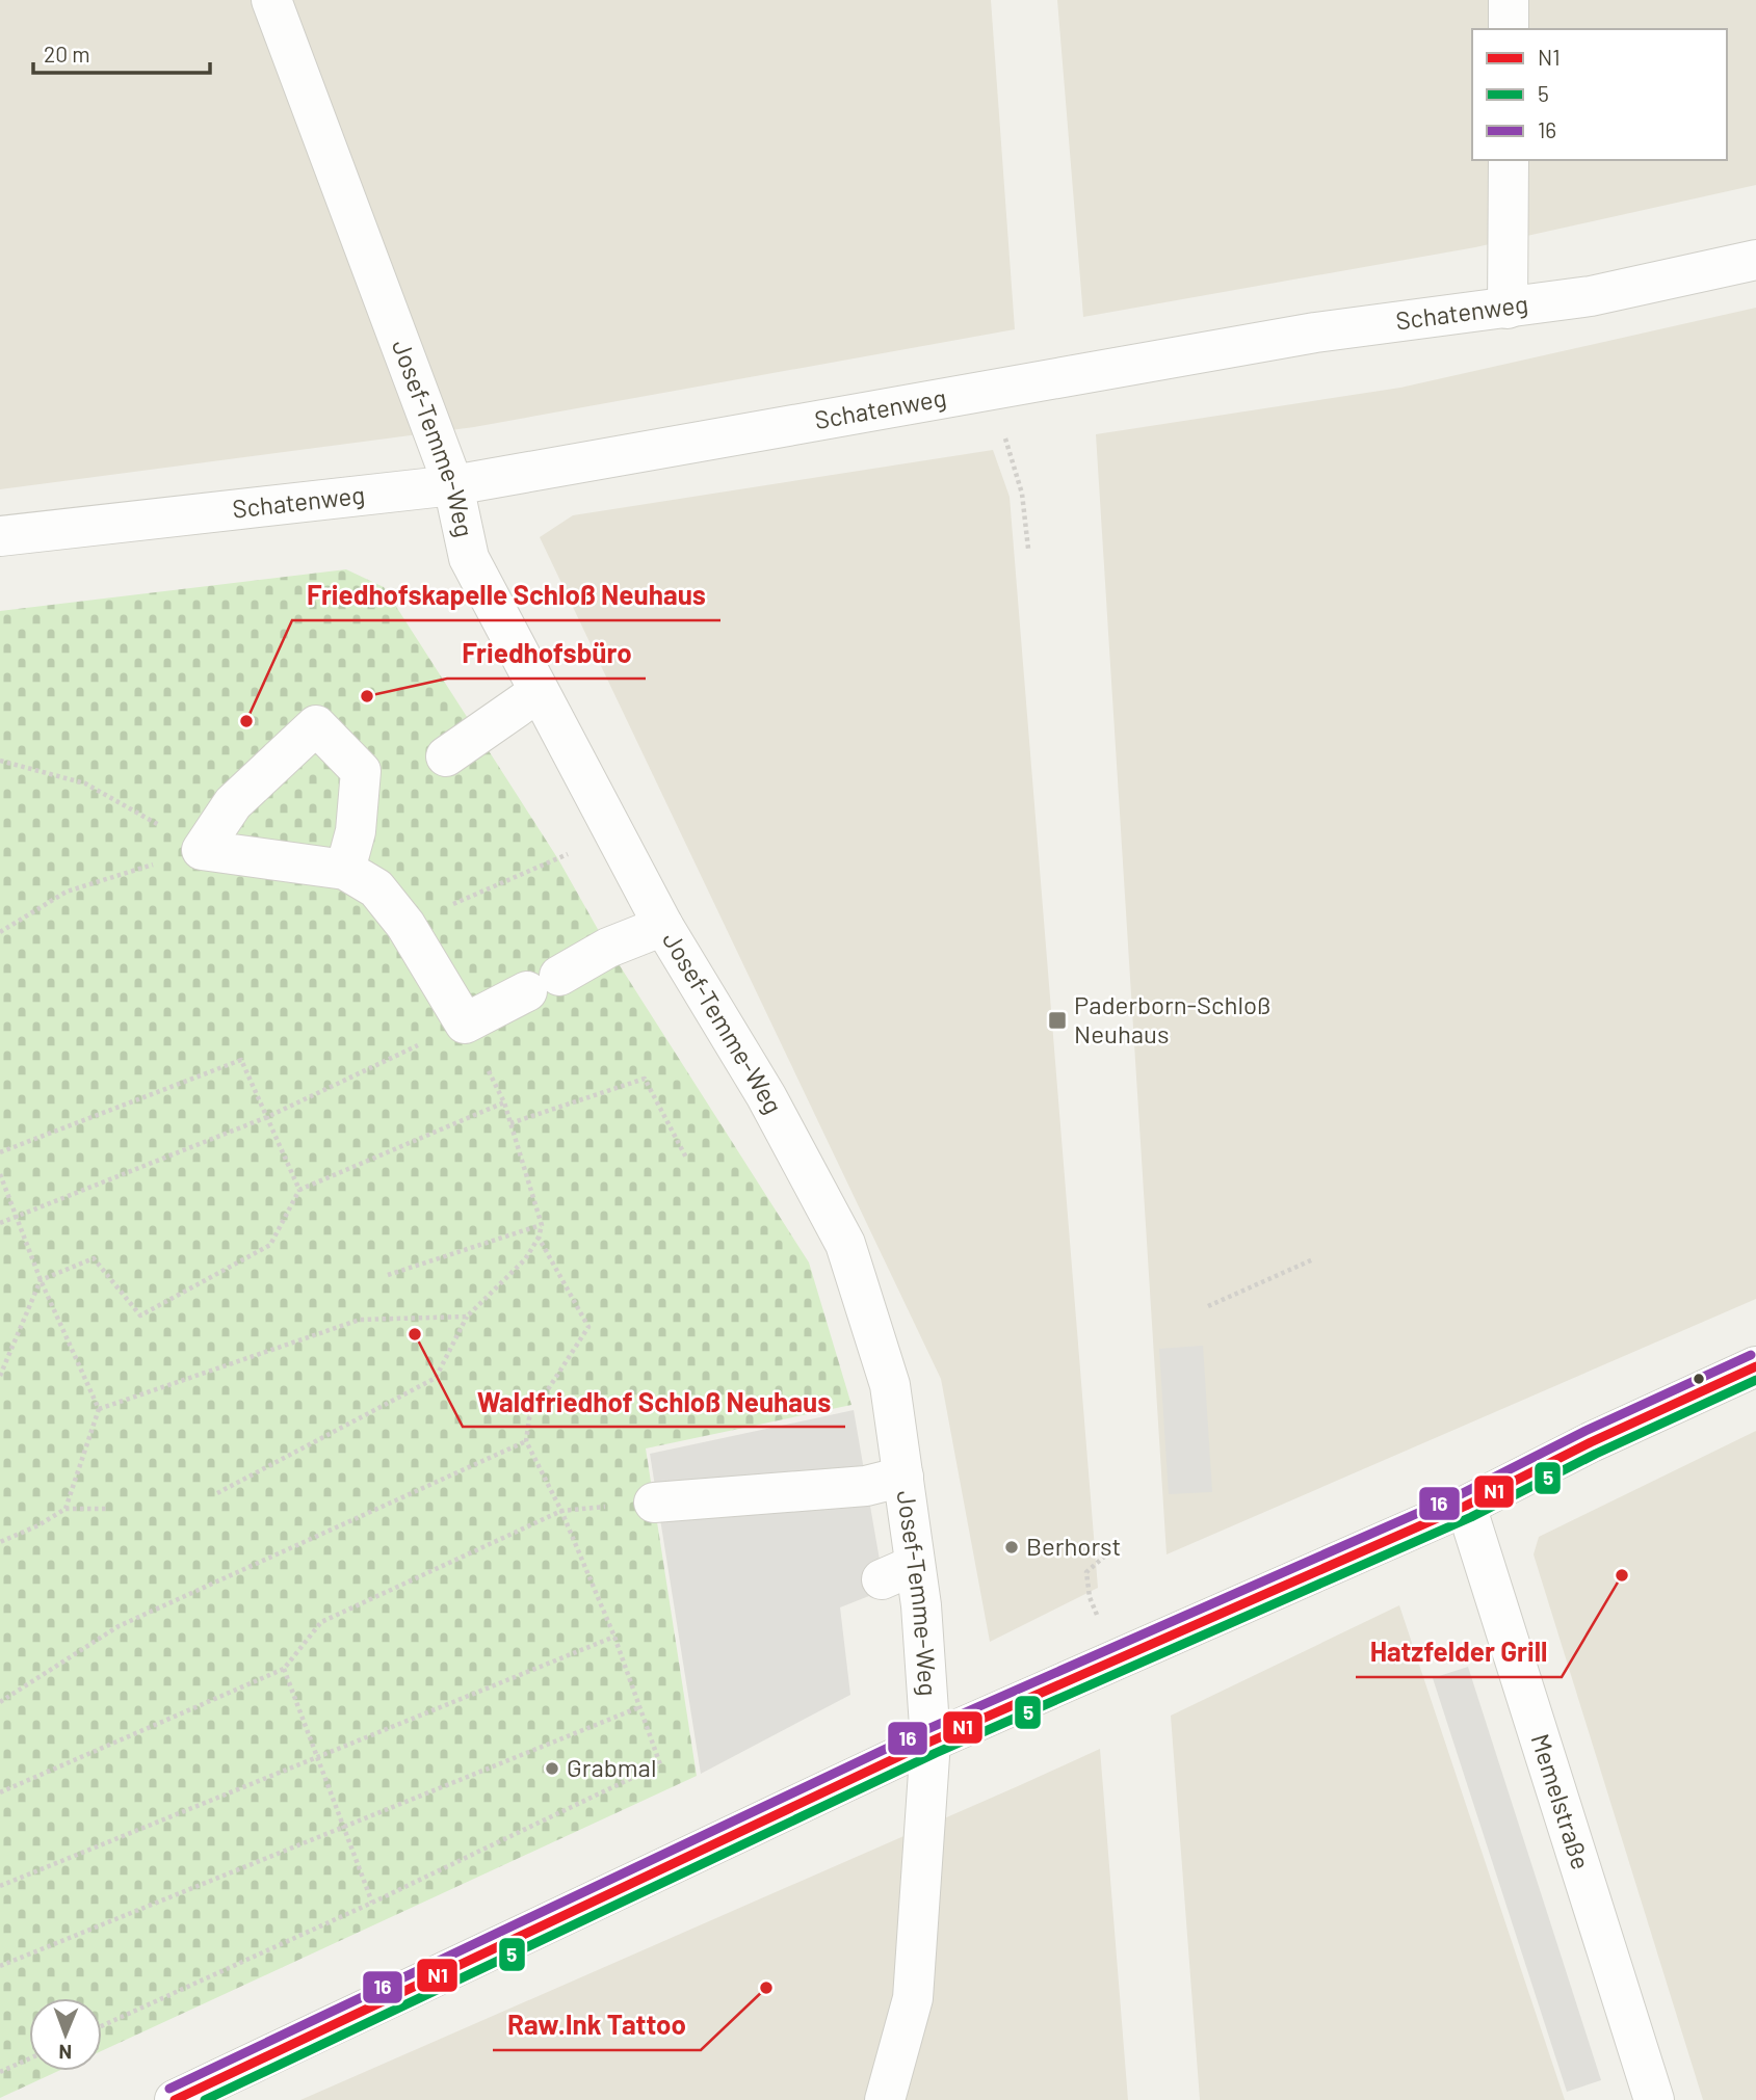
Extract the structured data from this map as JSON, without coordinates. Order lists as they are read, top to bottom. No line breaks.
{"streets":{"street":["Schatenweg","Josef-Temme-Weg","Memelstraße"]},"crossings":[["Schatenweg","Josef-Temme-Weg"]],"places":{"other":["Friedhofsbüro","Friedhofskapelle Schloß Neuhaus","Waldfriedhof Schloß Neuhaus","Berhorst","Hatzfelder Grill","Grabmal","Raw.Ink Tattoo"],"transit":["Paderborn-Schloß Neuhaus"]},"lines":["transit line 16","transit line N1","transit line 5"],"legend":["N1","5","16"],"scale_bar":"20 m","north":"bottom"}
